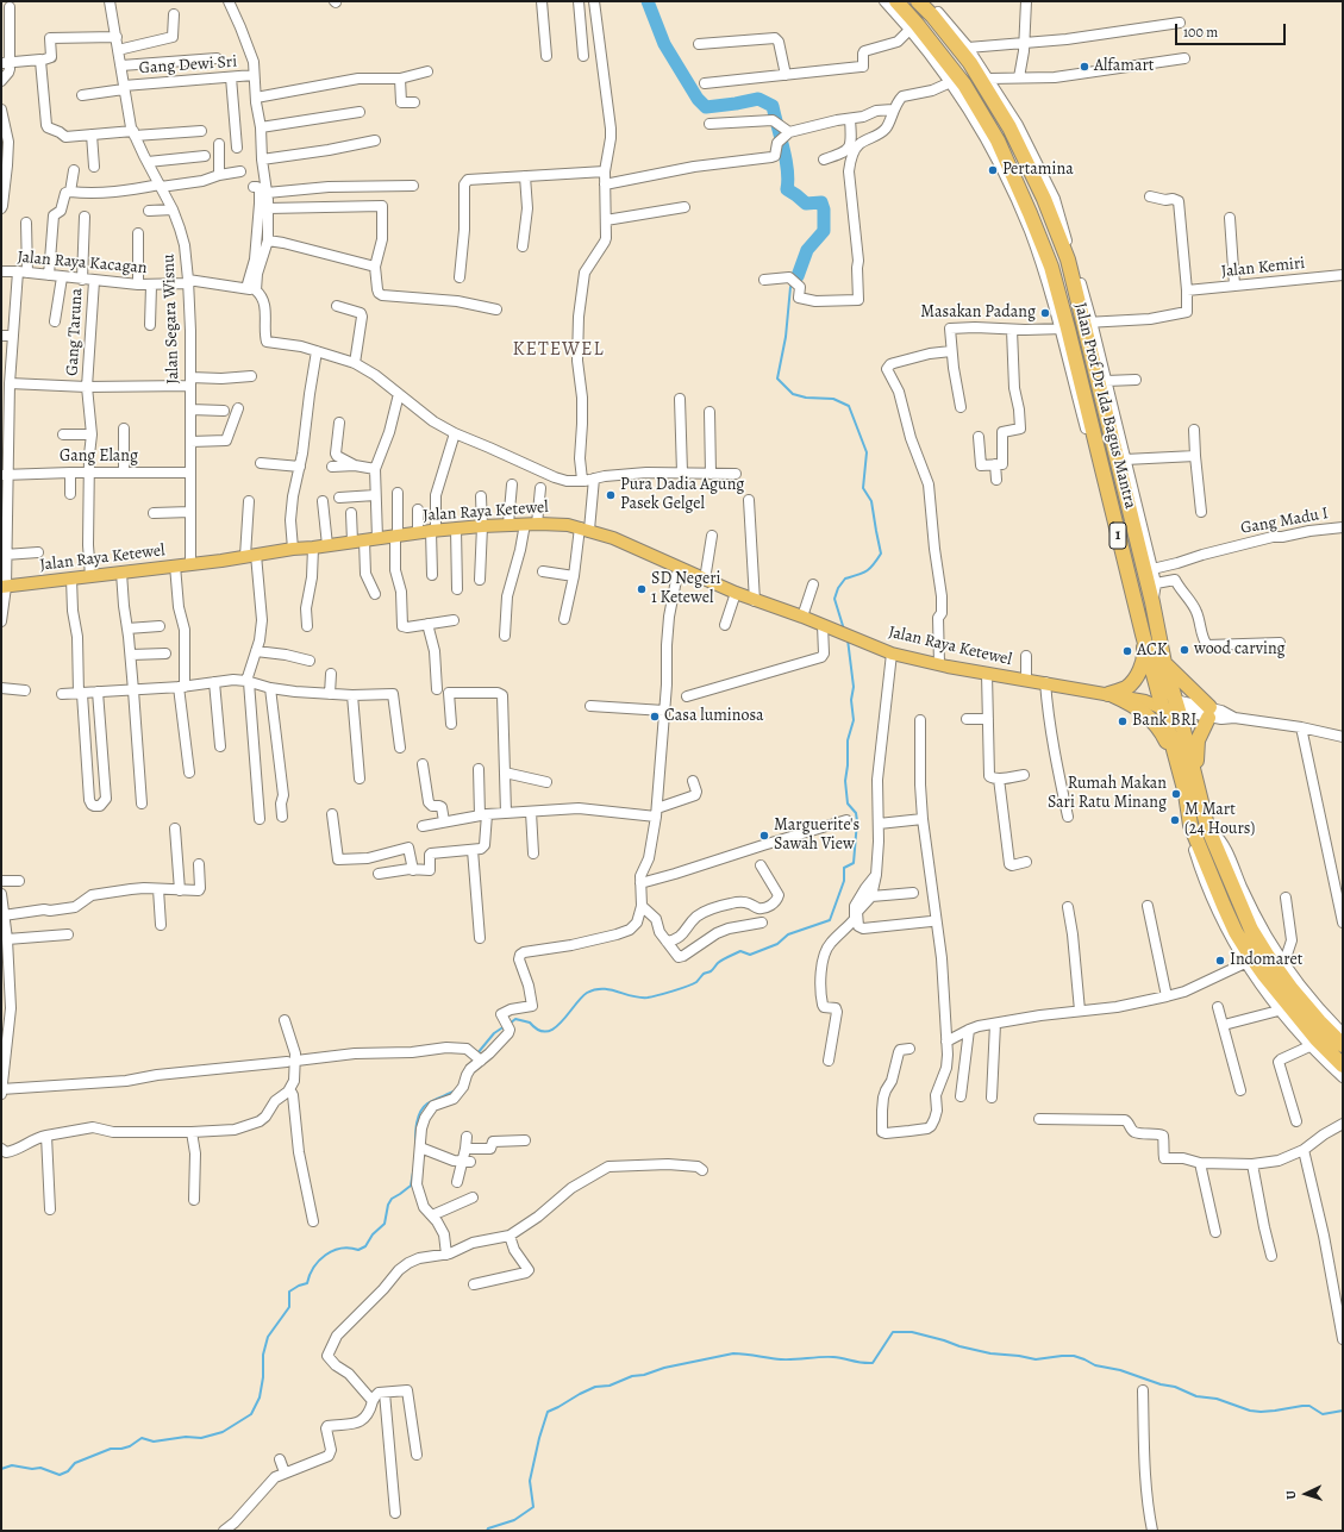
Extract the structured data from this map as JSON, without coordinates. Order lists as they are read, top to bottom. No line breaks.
{"streets":{"highway":["Jalan Prof Dr Ida Bagus Mantra","1"],"main road":["Jalan Raya Ketewel"],"street":["Gang Dewi Sri","Jalan Raya Kacagan","Jalan Kemiri","Jalan Segara Wisnu","Gang Taruna","Gang Elang","Gang Madu I"]},"crossings":[["Gang Dewi Sri","Jalan Segara Wisnu"],["Jalan Raya Kacagan","Jalan Segara Wisnu"],["Jalan Raya Kacagan","Gang Taruna"],["Jalan Segara Wisnu","Gang Elang"],["Jalan Segara Wisnu","Jalan Raya Ketewel"],["Gang Taruna","Gang Elang"],["Gang Taruna","Jalan Raya Ketewel"],["Jalan Prof Dr Ida Bagus Mantra","Jalan Raya Ketewel"]],"districts":["KETEWEL"],"places":["Alfamart","Pertamina","Masakan Padang","Pura Dadia Agung Pasek Gelgel","SD Negeri 1 Ketewel","wood carving","ACK","Casa luminosa","Bank BRI","Rumah Makan Sari Ratu Minang","M Mart (24 Hours)","Marguerite's Sawah View","Indomaret"],"scale_bar":"100 m","north":"left"}
